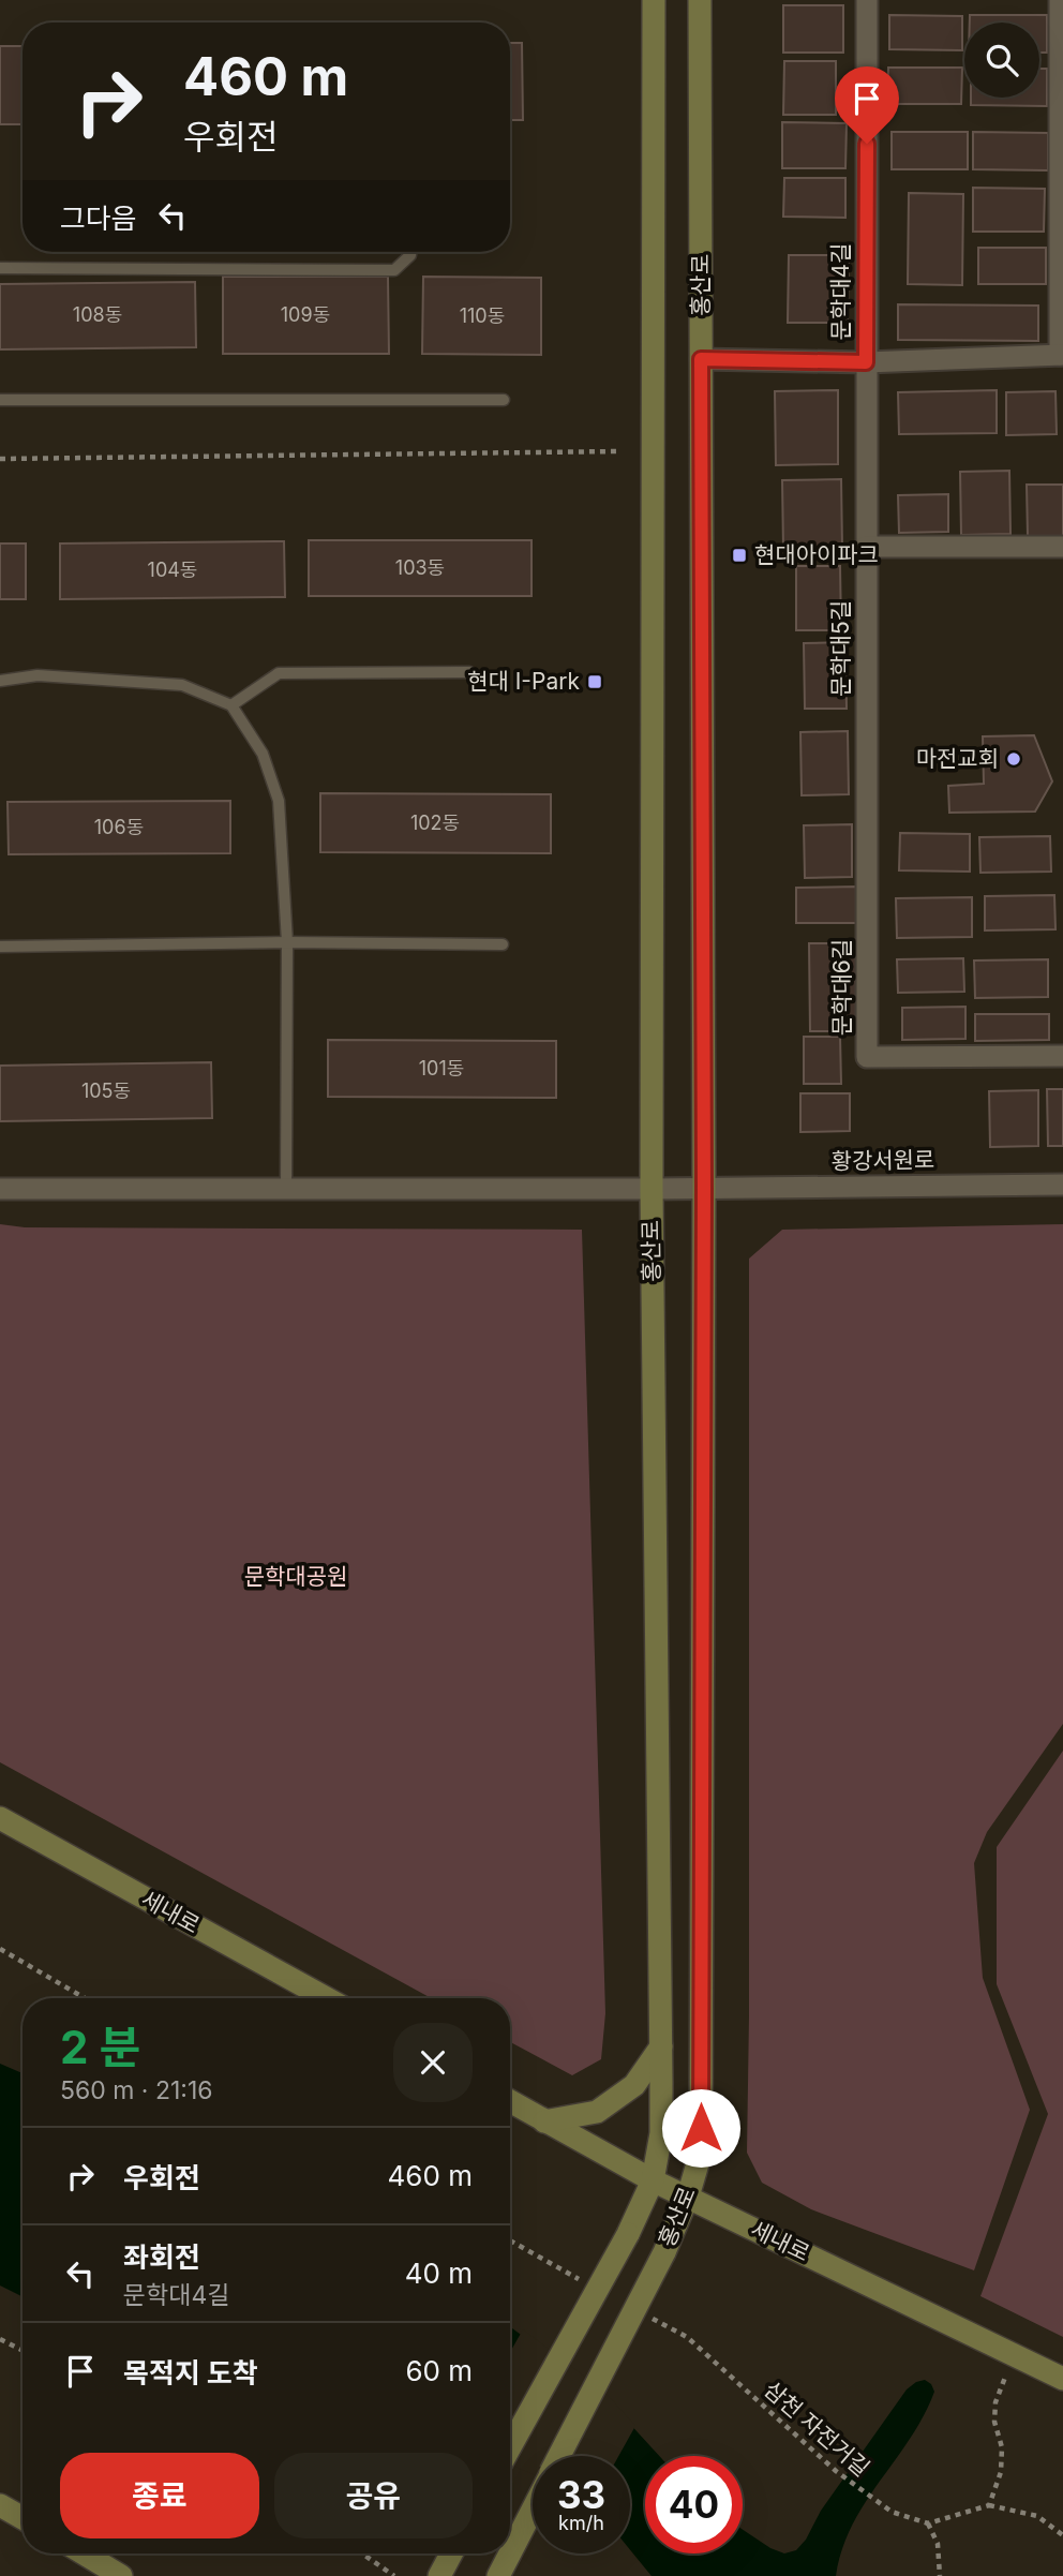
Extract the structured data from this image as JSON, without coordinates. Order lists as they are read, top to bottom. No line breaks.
{"streets":{"street":["홍산로","문학대4길","문학대5길","문학대6길","황강서원로","세내로"],"path":["삼천 자전거길"]},"crossings":[["홍산로","황강서원로"],["홍산로","세내로"],["문학대4길","문학대5길"],["문학대5길","문학대6길"]],"parks":["문학대공원"],"places":{"transit":["현대아이파크","현대 I-Park"],"other":["마전교회"]},"house_numbers":["108동","109동","110동","103동","104동","102동","106동","101동","105동"],"page":{"turn":["460 m","우회전"],"then":"그다음","heading":["2 분","560 m · 21:16"],"list":[{"name":"우회전","value":"460 m"},{"name":"좌회전","note":"문학대4길","value":"40 m"},{"name":"목적지 도착","value":"60 m"}],"buttons":["종료","공유"],"speed":"33 km/h","limit":"40"}}
